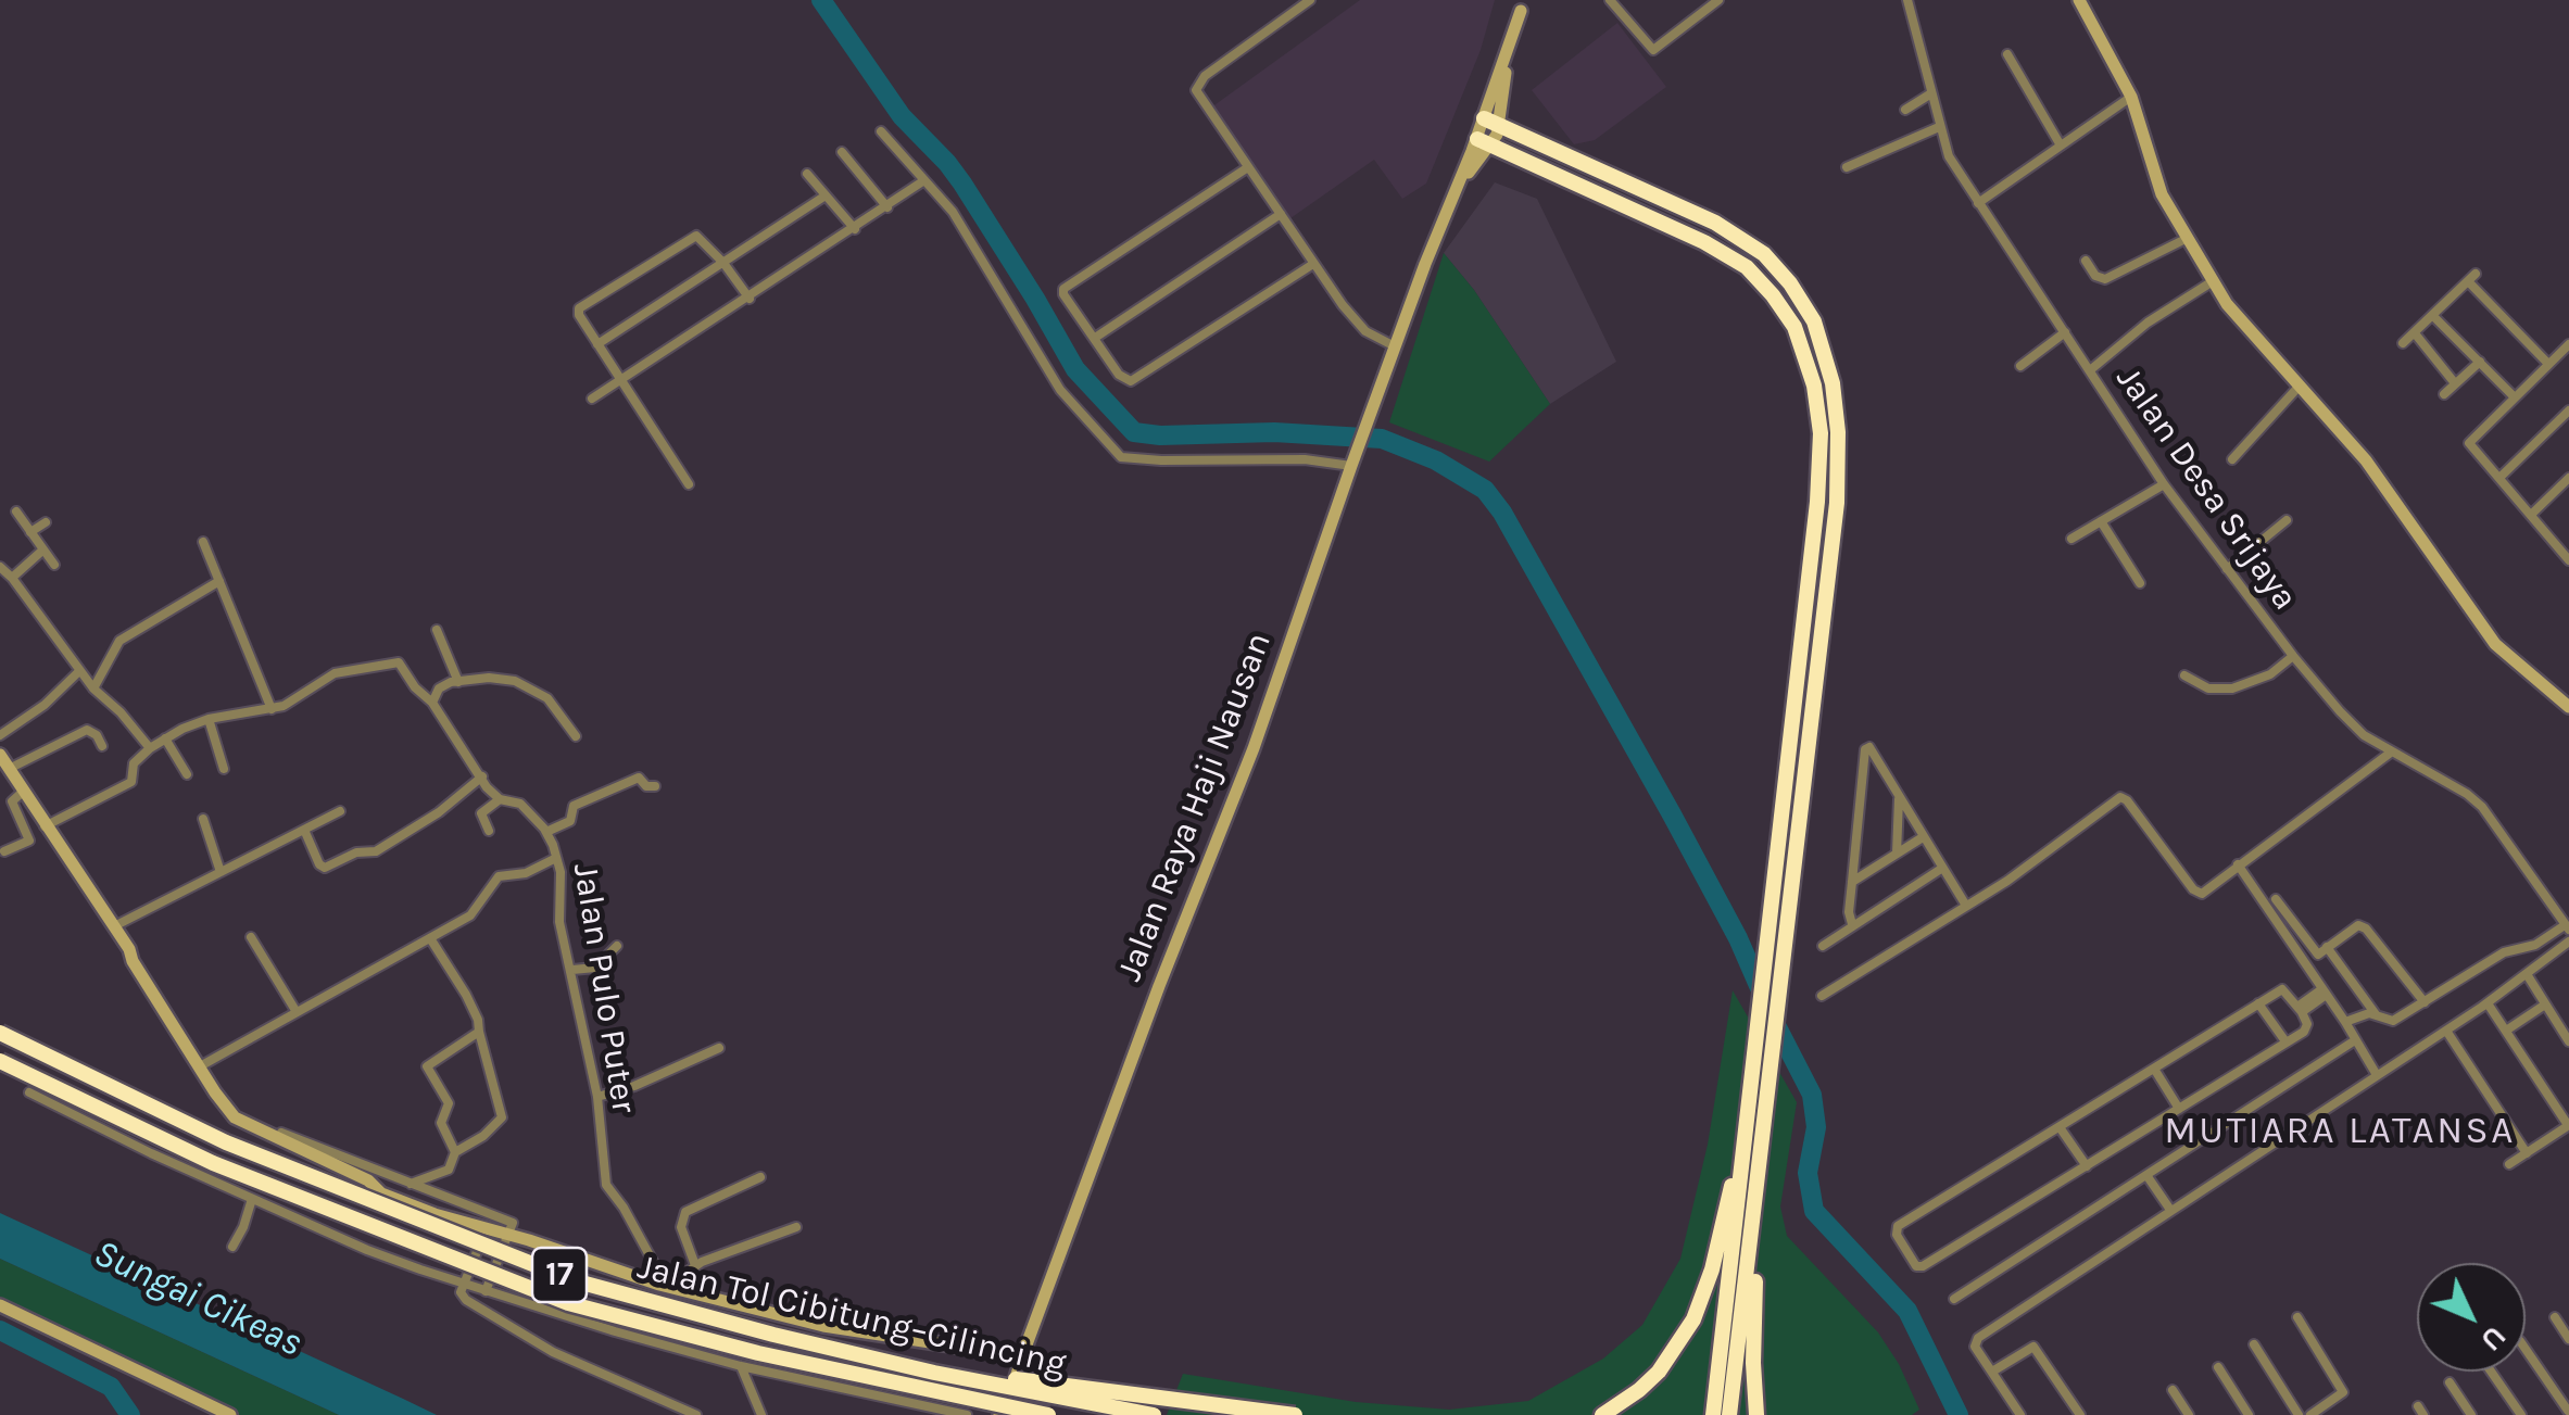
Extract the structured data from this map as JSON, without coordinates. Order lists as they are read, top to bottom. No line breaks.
{"streets":{"highway":["17","Jalan Tol Cibitung–Cilincing"],"main road":["Jalan Raya Haji Nausan"],"street":["Jalan Desa Srijaya","Jalan Pulo Puter"]},"districts":["MUTIARA LATANSA"],"water":["Sungai Cikeas"],"north":"bottom right"}
